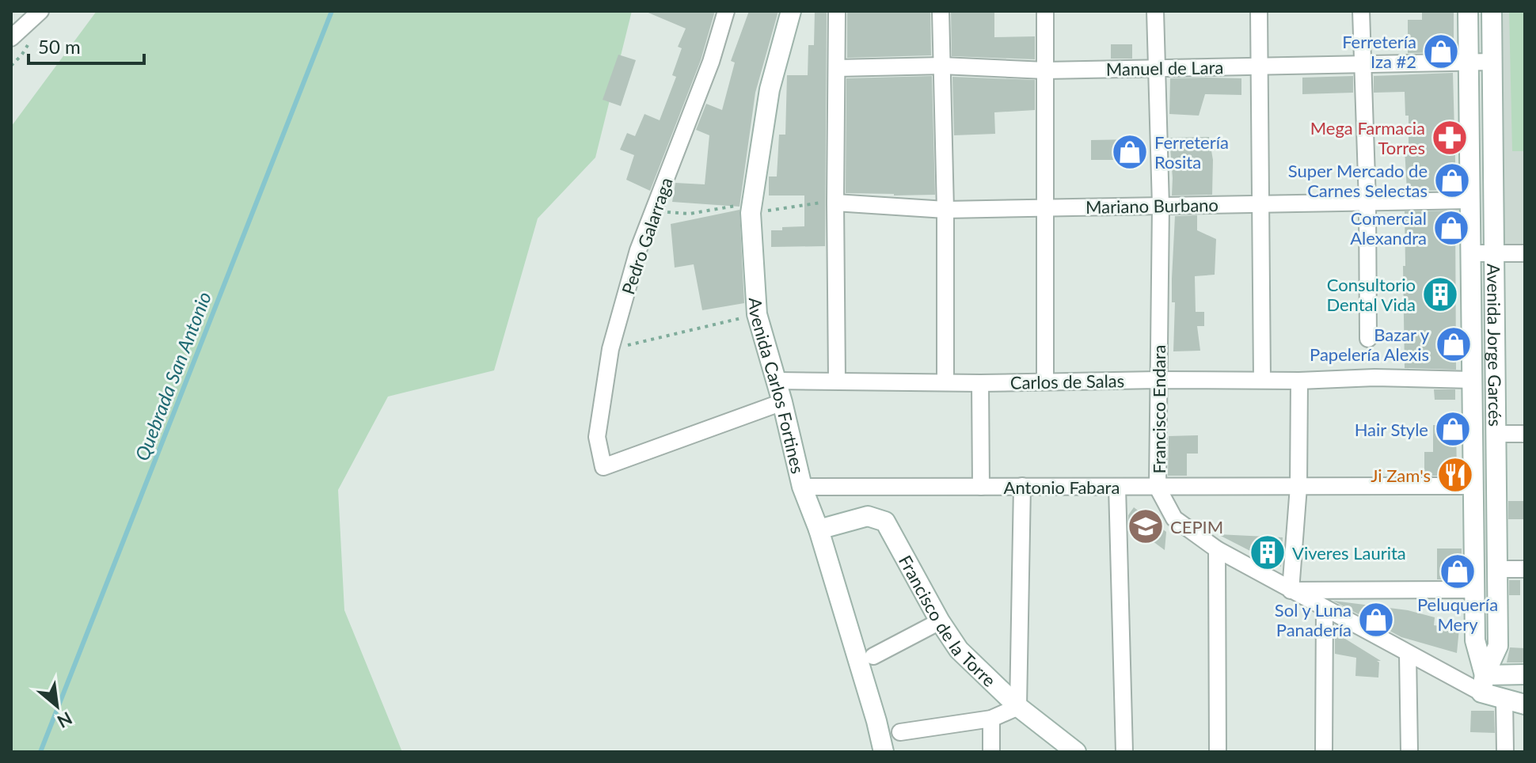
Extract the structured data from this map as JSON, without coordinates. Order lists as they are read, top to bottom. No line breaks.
{"streets":{"street":["Manuel de Lara","Mariano Burbano","Pedro Galarraga","Avenida Jorge Garcés","Carlos de Salas","Avenida Carlos Fortines","Francisco Endara","Antonio Fabara","Francisco de la Torre"]},"crossings":[["Manuel de Lara","Avenida Jorge Garcés"],["Manuel de Lara","Francisco Endara"],["Mariano Burbano","Avenida Jorge Garcés"],["Mariano Burbano","Francisco Endara"],["Pedro Galarraga","Avenida Carlos Fortines"],["Avenida Jorge Garcés","Carlos de Salas"],["Avenida Jorge Garcés","Francisco Endara"],["Avenida Jorge Garcés","Antonio Fabara"],["Carlos de Salas","Avenida Carlos Fortines"],["Carlos de Salas","Francisco Endara"],["Avenida Carlos Fortines","Antonio Fabara"],["Avenida Carlos Fortines","Francisco de la Torre"],["Francisco Endara","Antonio Fabara"]],"water":["Quebrada San Antonio"],"places":{"shop":["Ferretería Iza #2","Ferretería Rosita","Super Mercado de Carnes Selectas","Comercial Alexandra","Bazar y Papelería Alexis","Hair Style","Peluquería Mery","Sol y Luna Panadería"],"pharmacy":["Mega Farmacia Torres"],"building":["Consultorio Dental Vida","Viveres Laurita"],"restaurant":["Ji Zam's"],"school or university":["CEPIM"]},"scale_bar":"50 m","north":"bottom right"}
